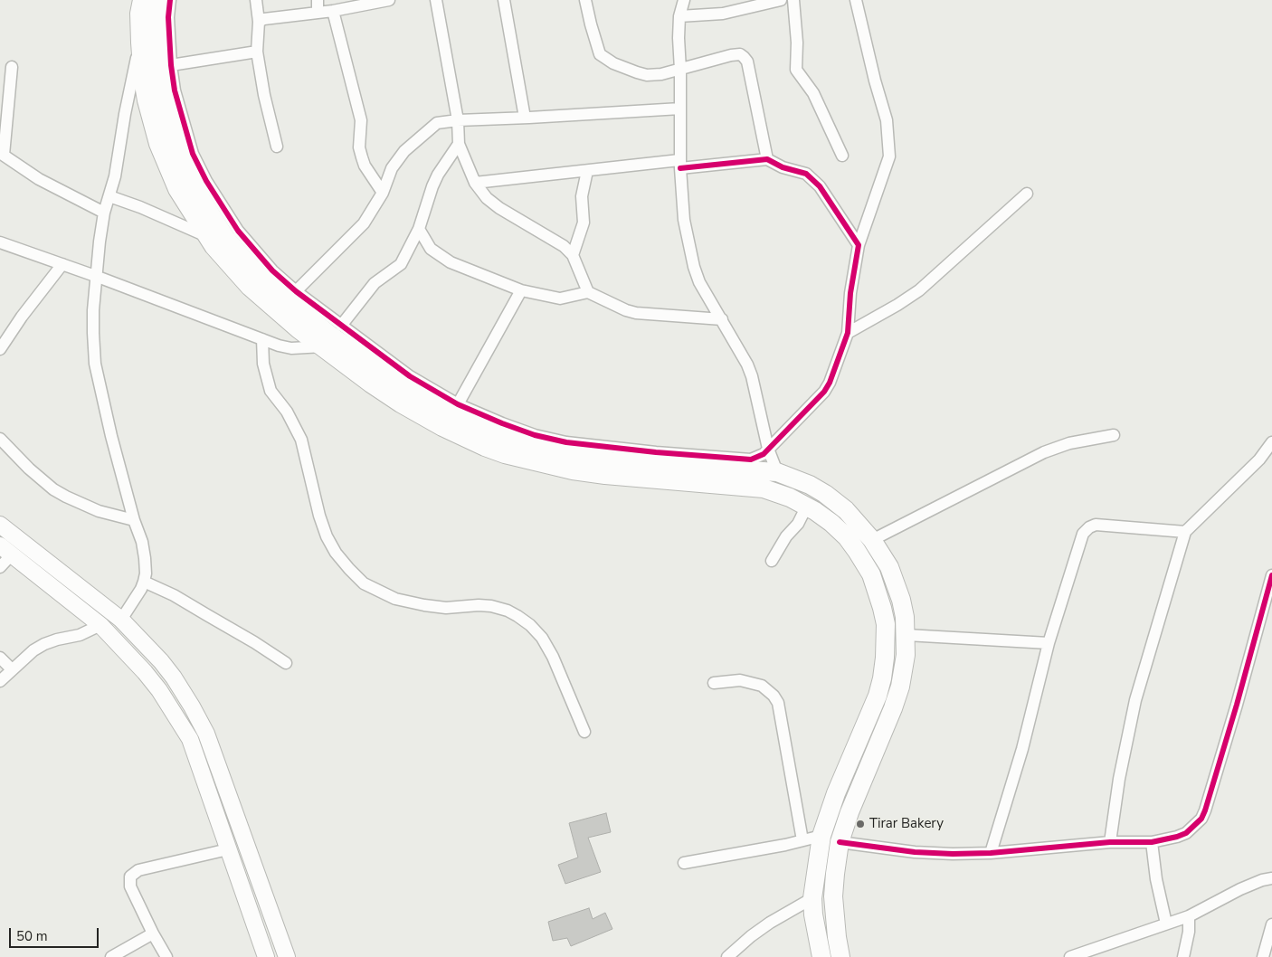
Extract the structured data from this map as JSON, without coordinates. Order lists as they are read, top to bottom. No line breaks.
{"places":["Tirar Bakery"],"scale_bar":"50 m"}
